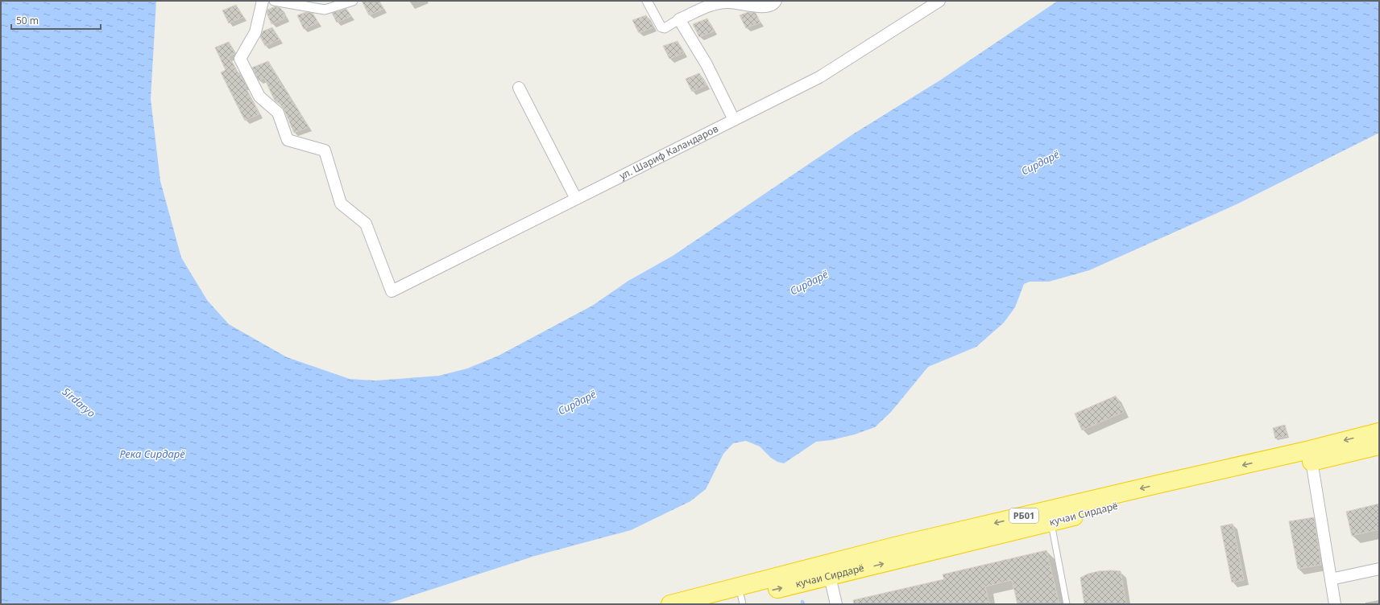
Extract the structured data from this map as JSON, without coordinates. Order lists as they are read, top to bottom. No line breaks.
{"streets":{"highway":["кучаи Сирдарё","РБ01"],"street":["ул. Шариф Каландаров"]},"crossings":[["кучаи Сирдарё","РБ01"]],"water":["Сирдарё","Sirdaryo","Река Сирдарё"],"scale_bar":"50 m"}
